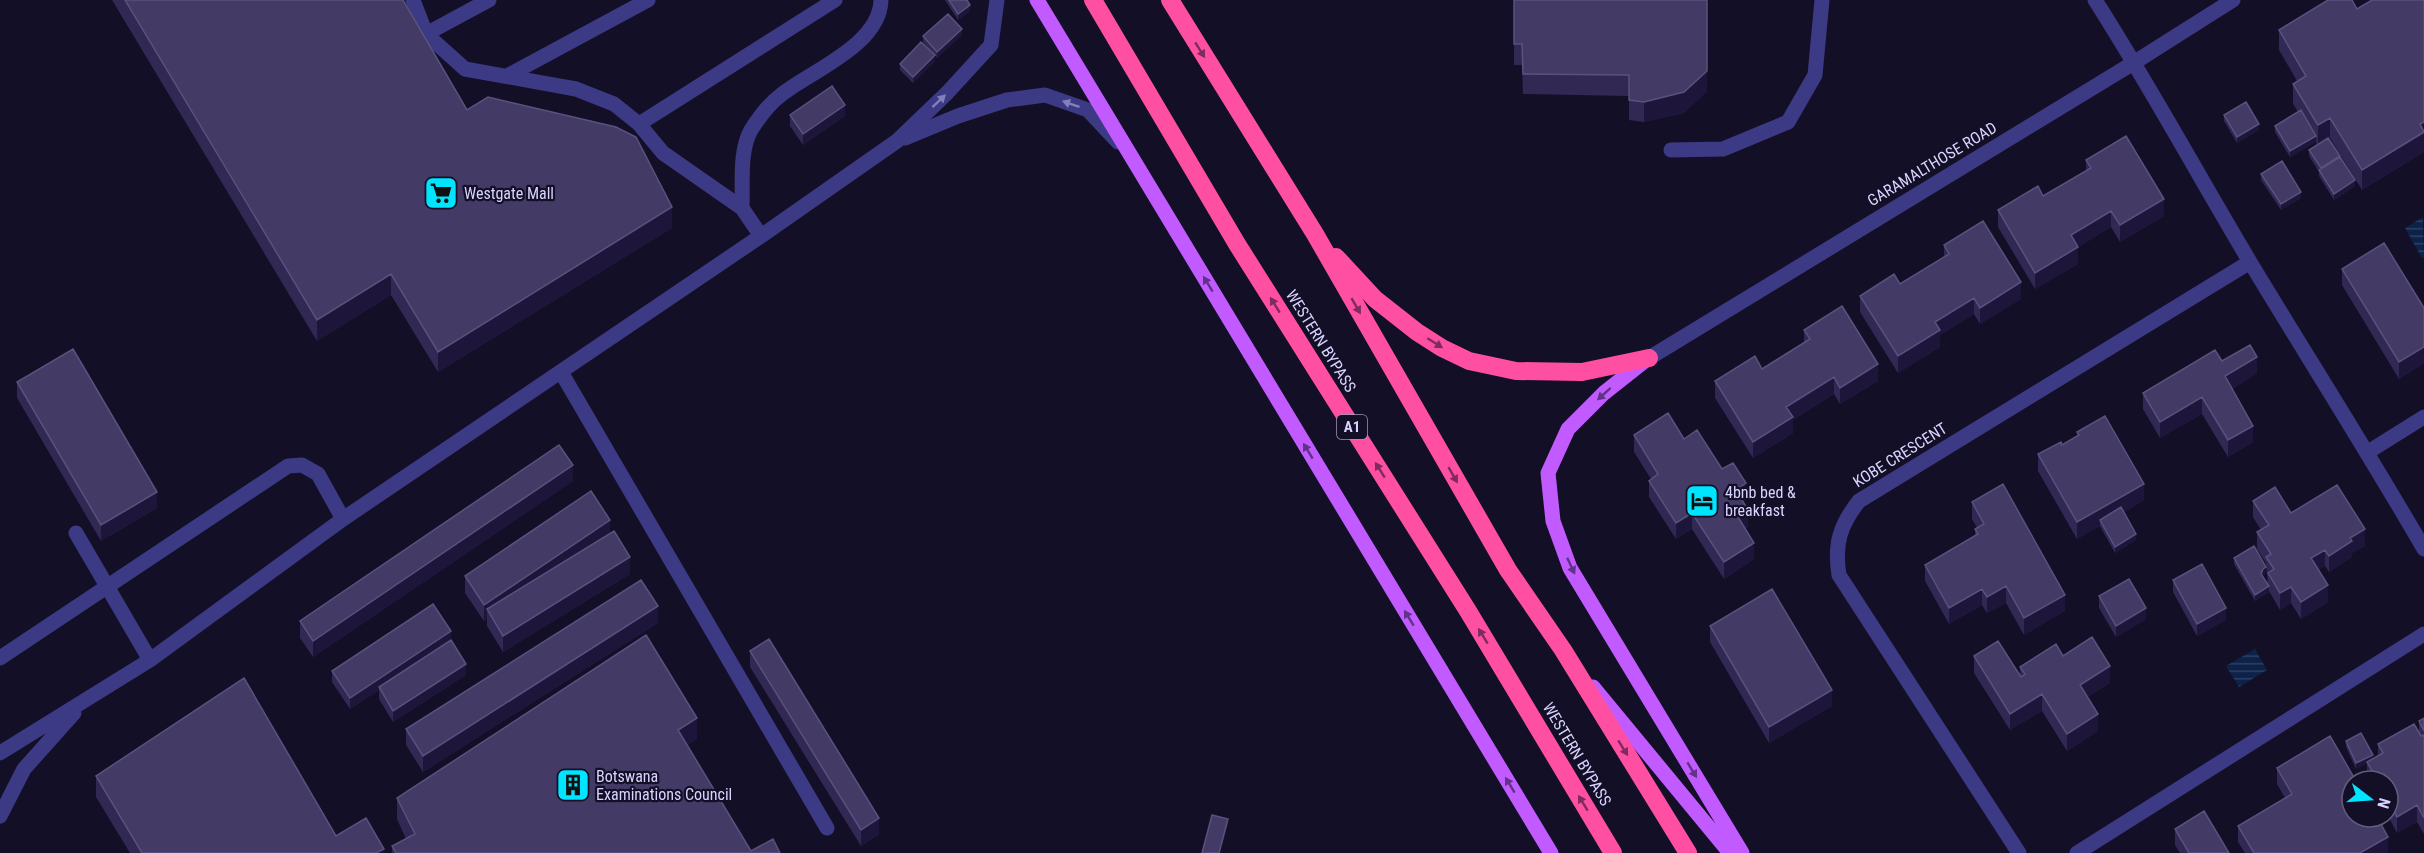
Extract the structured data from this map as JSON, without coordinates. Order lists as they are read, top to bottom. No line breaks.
{"streets":{"highway":["WESTERN BYPASS","A1"],"street":["GARAMALTHOSE ROAD","KOBE CRESCENT"]},"places":{"supermarket":["Westgate Mall"],"hotel":["4bnb bed & breakfast"],"building":["Botswana Examinations Council"]},"north":"right"}
